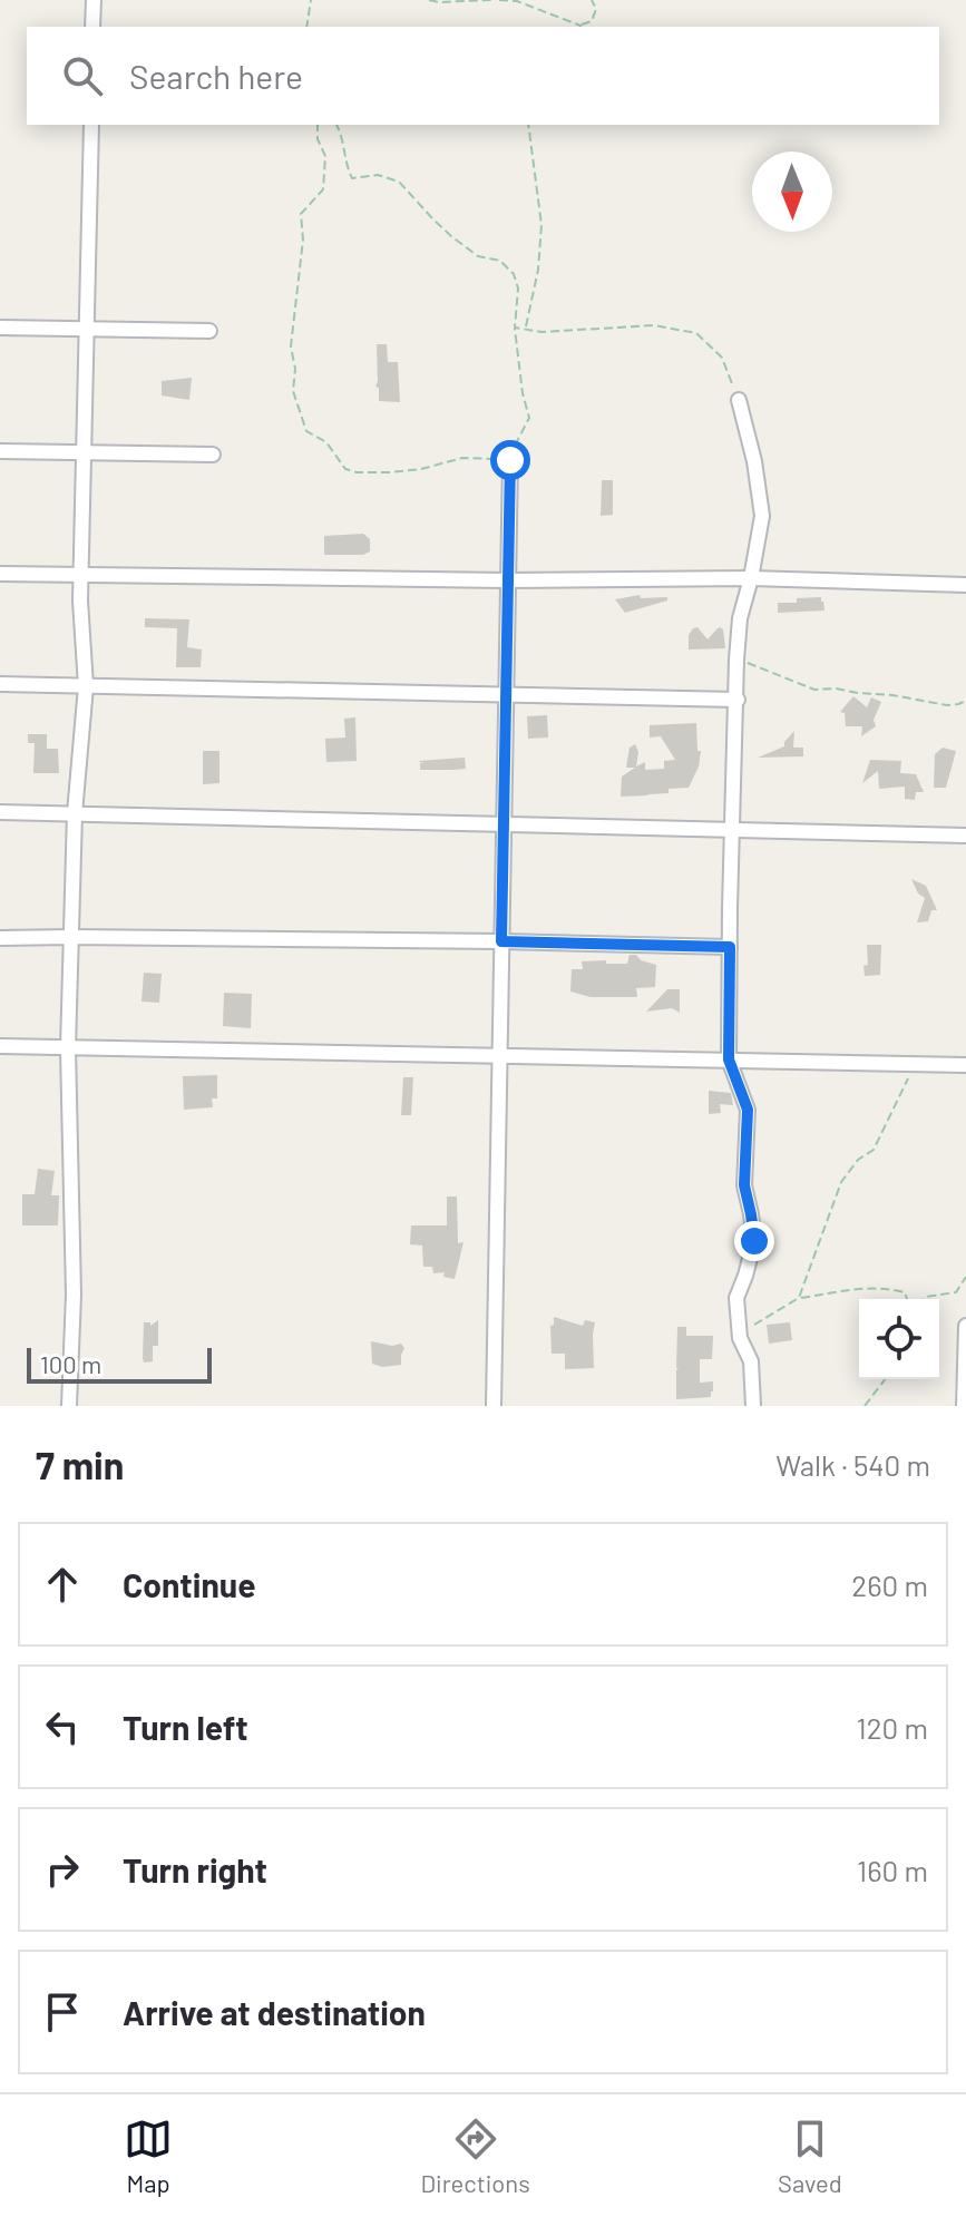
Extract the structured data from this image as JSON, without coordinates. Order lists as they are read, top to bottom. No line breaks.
{"scale_bar":"100 m","north":"bottom","page":{"search":"Search here","scale":"100 m","heading":["7 min","Walk · 540 m"],"list":[["Continue","260 m"],["Turn left","120 m"],["Turn right","160 m"],"Arrive at destination"],"nav":["Map","Directions","Saved"]}}
